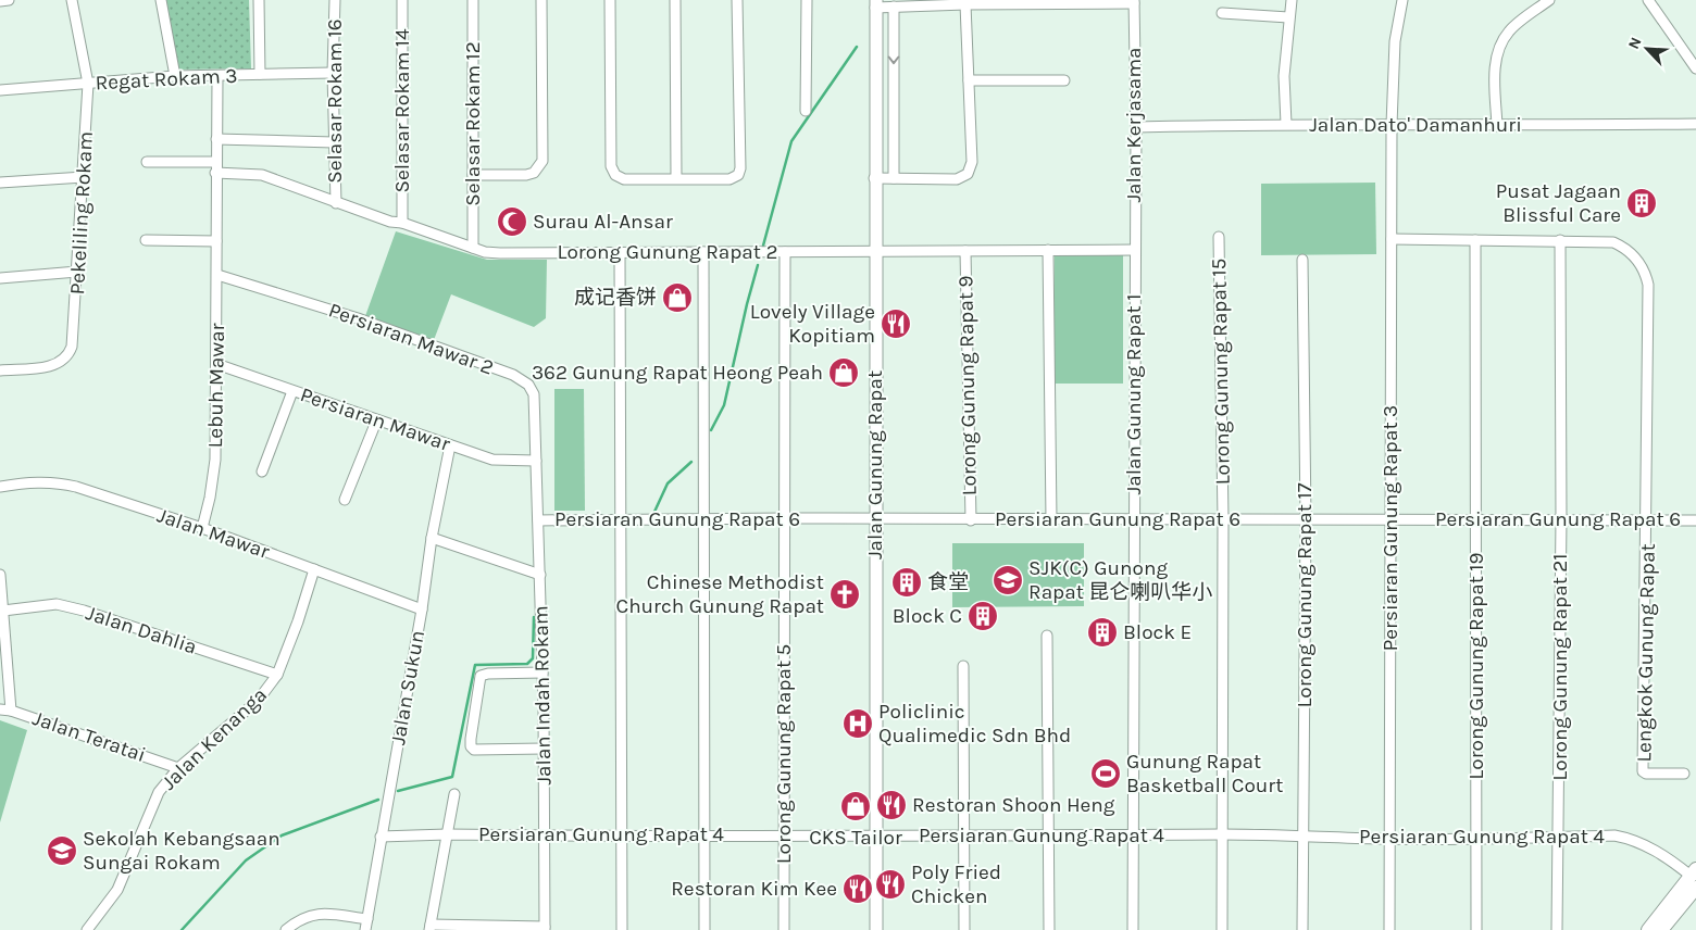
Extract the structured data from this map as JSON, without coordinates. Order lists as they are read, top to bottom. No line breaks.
{"streets":{"street":["Regat Rokam 3","Selasar Rokam 16","Selasar Rokam 14","Selasar Rokam 12","Jalan Kerjasama","Jalan Dato' Damanhuri","Pekeliling Rokam","Lorong Gunung Rapat 2","Persiaran Mawar 2","Lorong Gunung Rapat 15","Lebuh Mawar","Lorong Gunung Rapat 9","Jalan Gunung Rapat 1","Persiaran Mawar","Jalan Gunung Rapat","Persiaran Gunung Rapat 6","Persiaran Gunung Rapat 3","Jalan Mawar","Lorong Gunung Rapat 17","Jalan Dahlia","Lengkok Gunung Rapat","Lorong Gunung Rapat 19","Lorong Gunung Rapat 21","Jalan Sukun","Jalan Indah Rokam","Jalan Teratai","Jalan Kenanga","Lorong Gunung Rapat 5","Persiaran Gunung Rapat 4"]},"crossings":[["Regat Rokam 3","Selasar Rokam 16"],["Regat Rokam 3","Pekeliling Rokam"],["Regat Rokam 3","Lebuh Mawar"],["Selasar Rokam 16","Lorong Gunung Rapat 2"],["Selasar Rokam 14","Lorong Gunung Rapat 2"],["Selasar Rokam 12","Lorong Gunung Rapat 2"],["Jalan Kerjasama","Jalan Dato' Damanhuri"],["Jalan Kerjasama","Lorong Gunung Rapat 2"],["Jalan Kerjasama","Jalan Gunung Rapat 1"],["Jalan Dato' Damanhuri","Persiaran Gunung Rapat 3"],["Lorong Gunung Rapat 2","Lebuh Mawar"],["Lorong Gunung Rapat 2","Lorong Gunung Rapat 9"],["Lorong Gunung Rapat 2","Jalan Gunung Rapat 1"],["Lorong Gunung Rapat 2","Jalan Gunung Rapat"],["Lorong Gunung Rapat 2","Lorong Gunung Rapat 5"],["Persiaran Mawar 2","Lebuh Mawar"],["Persiaran Mawar 2","Persiaran Mawar"],["Persiaran Mawar 2","Jalan Indah Rokam"],["Lorong Gunung Rapat 15","Persiaran Gunung Rapat 6"],["Lorong Gunung Rapat 15","Persiaran Gunung Rapat 4"],["Lebuh Mawar","Persiaran Mawar"],["Lebuh Mawar","Jalan Mawar"],["Lorong Gunung Rapat 9","Persiaran Gunung Rapat 6"],["Jalan Gunung Rapat 1","Persiaran Gunung Rapat 6"],["Jalan Gunung Rapat 1","Persiaran Gunung Rapat 4"],["Persiaran Mawar","Jalan Sukun"],["Persiaran Mawar","Jalan Indah Rokam"],["Jalan Gunung Rapat","Persiaran Gunung Rapat 6"],["Jalan Gunung Rapat","Persiaran Gunung Rapat 4"],["Persiaran Gunung Rapat 6","Persiaran Gunung Rapat 3"],["Persiaran Gunung Rapat 6","Lorong Gunung Rapat 17"],["Persiaran Gunung Rapat 6","Lengkok Gunung Rapat"],["Persiaran Gunung Rapat 6","Lorong Gunung Rapat 19"],["Persiaran Gunung Rapat 6","Lorong Gunung Rapat 21"],["Persiaran Gunung Rapat 6","Jalan Indah Rokam"],["Persiaran Gunung Rapat 6","Lorong Gunung Rapat 5"],["Persiaran Gunung Rapat 3","Lengkok Gunung Rapat"],["Persiaran Gunung Rapat 3","Persiaran Gunung Rapat 4"],["Jalan Mawar","Jalan Sukun"],["Jalan Mawar","Jalan Kenanga"],["Lorong Gunung Rapat 17","Persiaran Gunung Rapat 4"],["Jalan Dahlia","Jalan Kenanga"],["Lengkok Gunung Rapat","Lorong Gunung Rapat 19"],["Lengkok Gunung Rapat","Lorong Gunung Rapat 21"],["Lorong Gunung Rapat 19","Persiaran Gunung Rapat 4"],["Lorong Gunung Rapat 21","Persiaran Gunung Rapat 4"],["Jalan Sukun","Persiaran Gunung Rapat 4"],["Jalan Indah Rokam","Persiaran Gunung Rapat 4"],["Jalan Teratai","Jalan Kenanga"],["Lorong Gunung Rapat 5","Persiaran Gunung Rapat 4"]],"places":{"building":["Pusat Jagaan Blissful Care","食堂","Block C","Block E"],"mosque":["Surau Al-Ansar"],"shop":["成记香饼","362 Gunung Rapat Heong Peah","CKS Tailor"],"restaurant":["Lovely Village Kopitiam","Restoran Shoon Heng","Poly Fried Chicken","Restoran Kim Kee"],"school or university":["SJK(C) Gunong Rapat 昆仑喇叭华小","Sekolah Kebangsaan Sungai Rokam"],"church":["Chinese Methodist Church Gunung Rapat"],"hospital":["Policlinic Qualimedic Sdn Bhd"],"sports":["Gunung Rapat Basketball Court"]},"north":"top left"}
